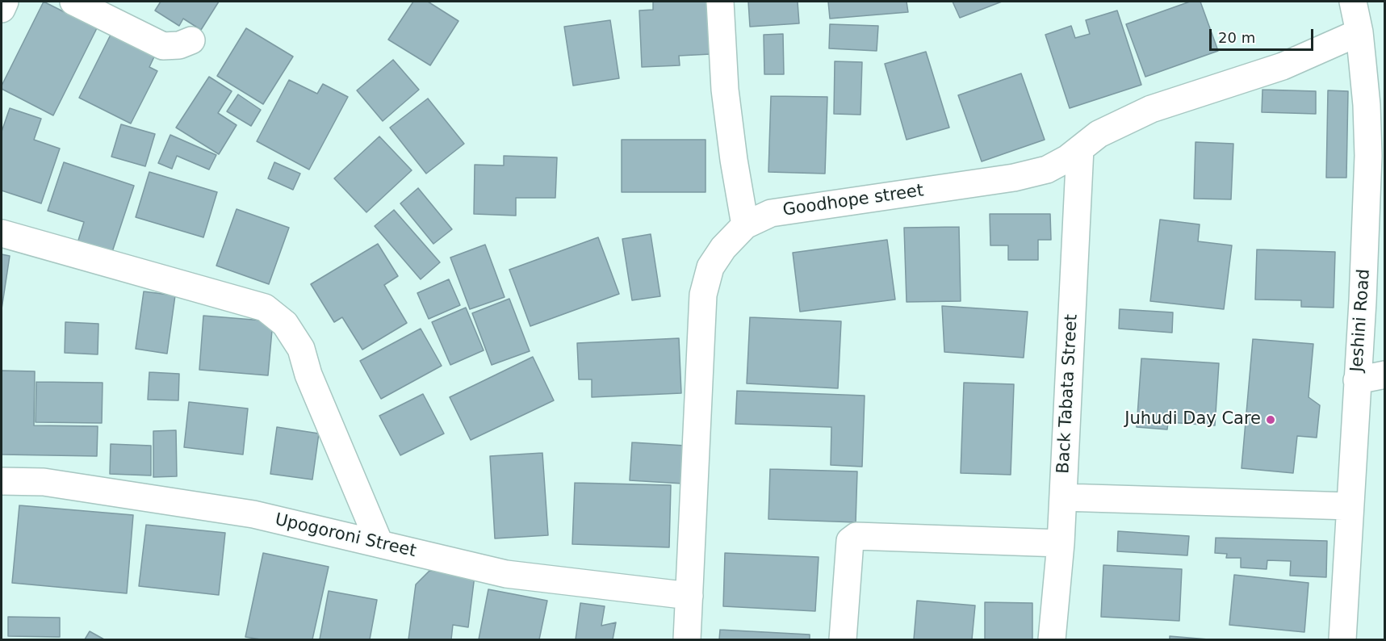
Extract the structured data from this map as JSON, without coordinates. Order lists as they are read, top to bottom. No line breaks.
{"streets":{"street":["Goodhope street","Jeshini Road","Back Tabata Street","Upogoroni Street"]},"crossings":[["Goodhope street","Jeshini Road"],["Goodhope street","Back Tabata Street"],["Goodhope street","Upogoroni Street"]],"places":["Juhudi Day Care"],"scale_bar":"20 m"}
